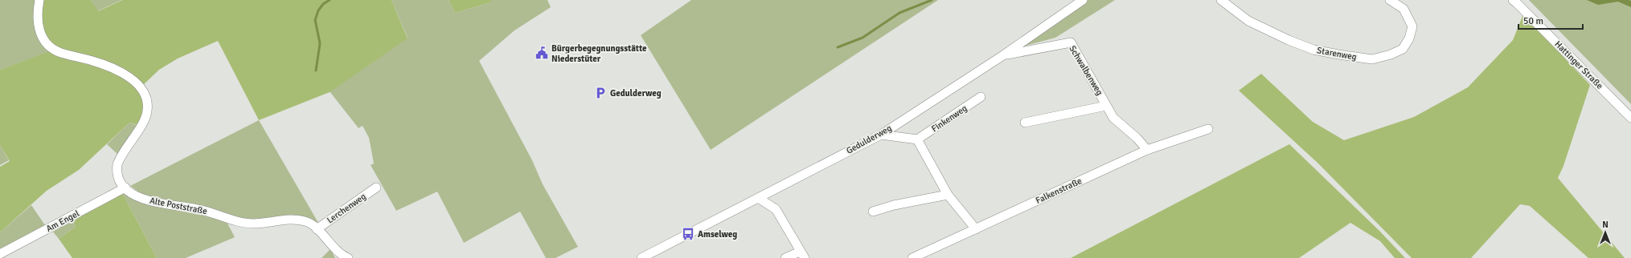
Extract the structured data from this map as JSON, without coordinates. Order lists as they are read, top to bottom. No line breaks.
{"streets":{"street":["Starenweg","Hattinger Straße","Schwalbenweg","Finkenweg","Gedulderweg","Falkenstraße","Alte Poststraße","Lerchenweg","Am Engel"]},"crossings":[["Schwalbenweg","Gedulderweg"],["Schwalbenweg","Falkenstraße"],["Alte Poststraße","Lerchenweg"],["Alte Poststraße","Am Engel"]],"places":{"public building":["Bürgerbegegnungsstätte Niederstüter"],"parking":["Gedulderweg"],"bus stop":["Amselweg"]},"scale_bar":"50 m","north":"top"}
